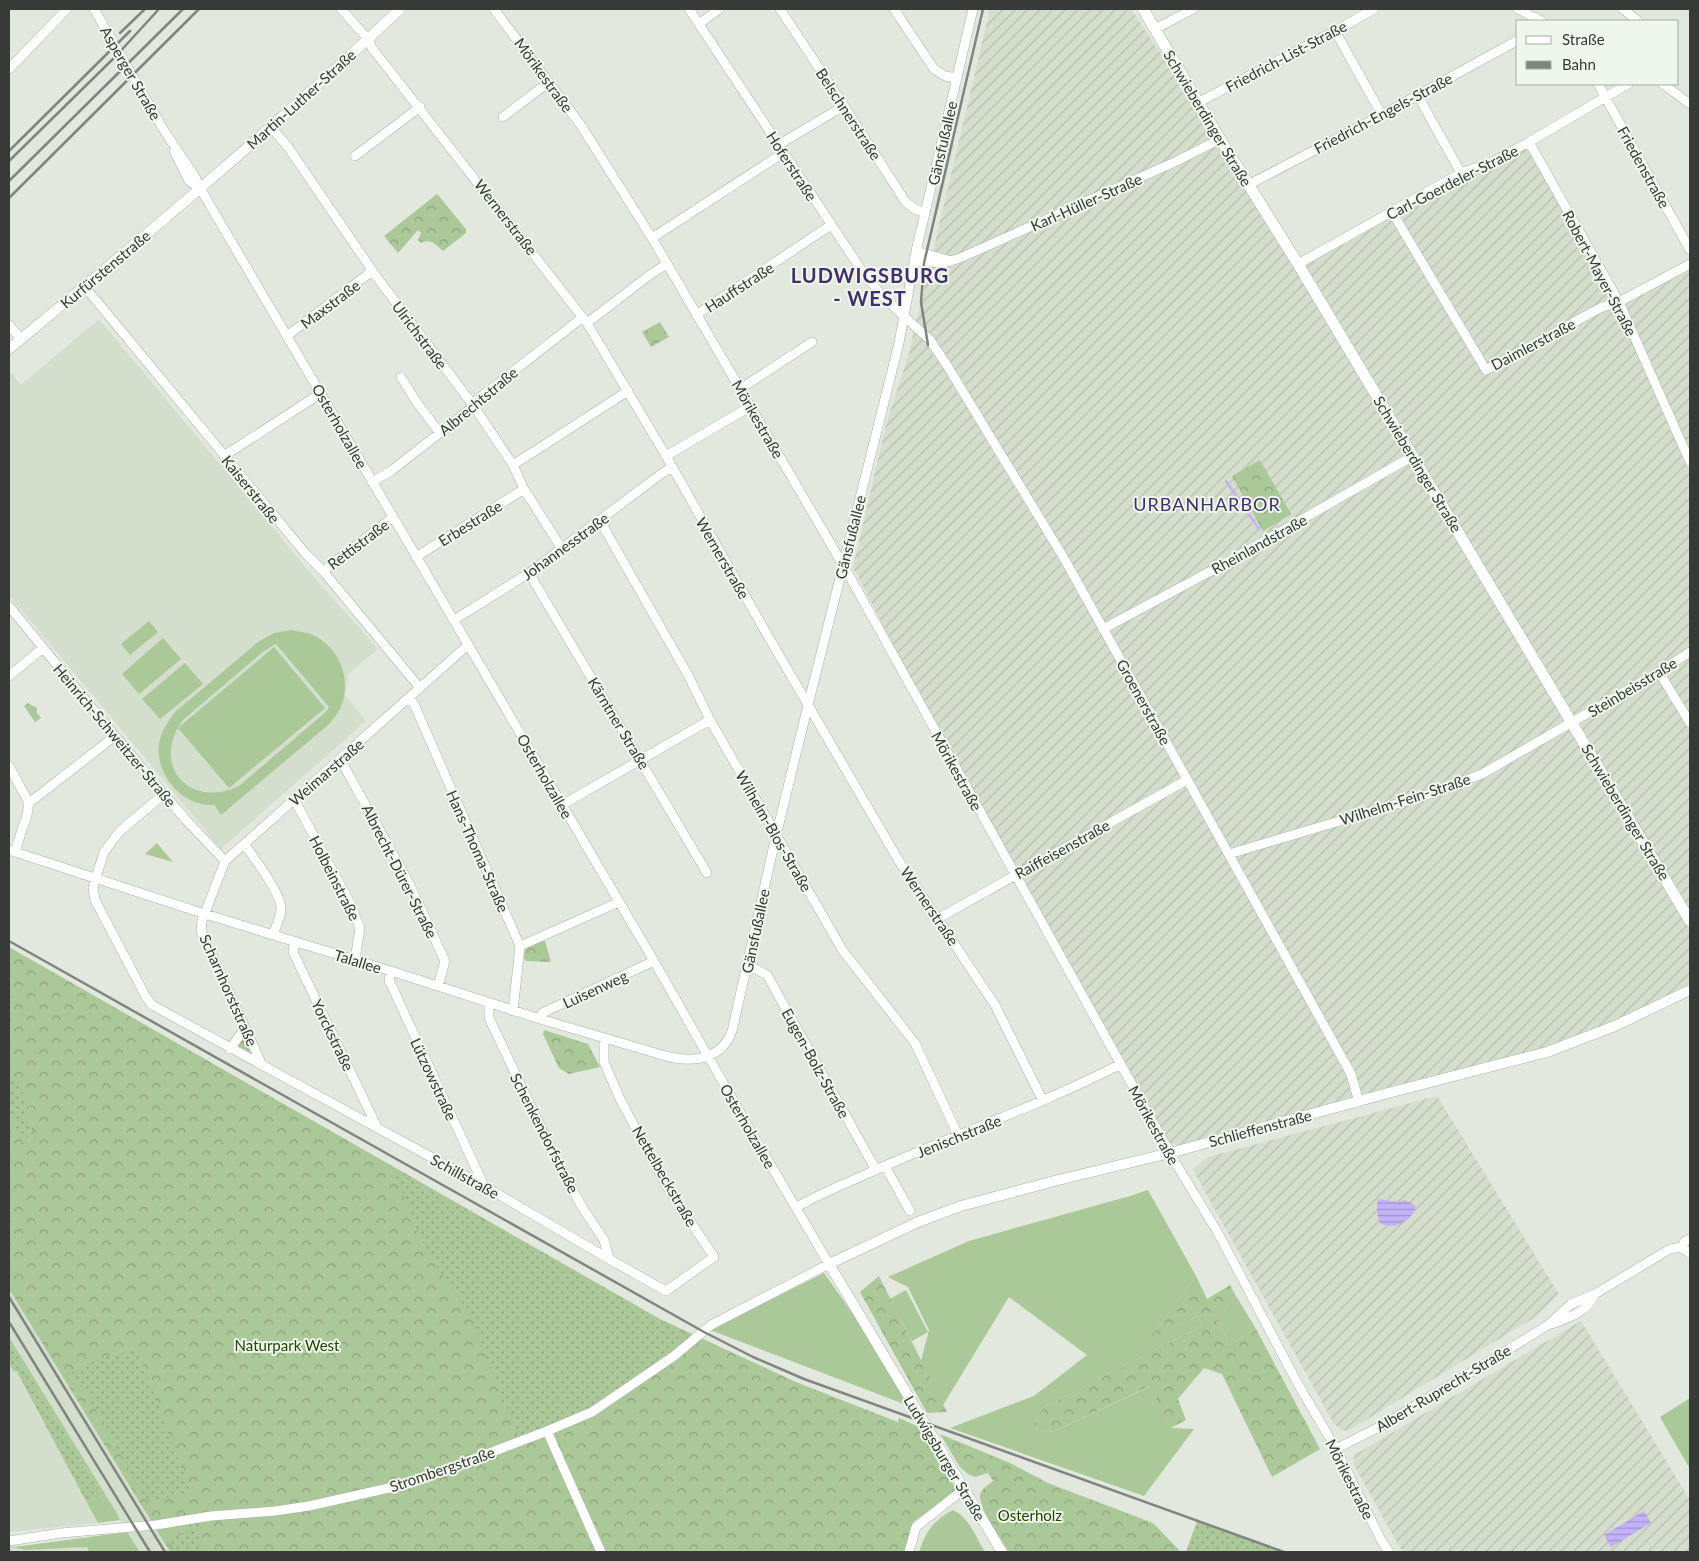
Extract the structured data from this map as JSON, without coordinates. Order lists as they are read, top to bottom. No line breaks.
{"streets":{"main road":["Schwieberdinger Straße"],"street":["Friedrich-List-Straße","Asperger Straße","Mörikestraße","Martin-Luther-Straße","Friedrich-Engels-Straße","Belschnerstraße","Gänsfußallee","Hoferstraße","Friedenstraße","Carl-Goerdeler-Straße","Karl-Hüller-Straße","Wernerstraße","Kurfürstenstraße","Robert-Mayer-Straße","Hauffstraße","Maxstraße","Ulrichstraße","Daimlerstraße","Albrechtstraße","Osterholzallee","Kaiserstraße","Erbestraße","Rettistraße","Rheinlandstraße","Johannesstraße","Steinbeisstraße","Groenerstraße","Kärntner Straße","Heinrich-Schweitzer-Straße","Weimarstraße","Wilhelm-Fein-Straße","Wilhelm-Blos-Straße","Raiffeisenstraße","Hans-Thoma-Straße","Albrecht-Dürer-Straße","Holbeinstraße","Talallee","Luisenweg","Scharnhorststraße","Yorckstraße","Eugen-Bolz-Straße","Lützowstraße","Schlieffenstraße","Schenkendorfstraße","Jenischstraße","Schillstraße","Nettelbeckstraße","Albert-Ruprecht-Straße","Ludwigsburger Straße","Strombergstraße"]},"crossings":[["Friedrich-List-Straße","Schwieberdinger Straße"],["Asperger Straße","Martin-Luther-Straße"],["Asperger Straße","Kurfürstenstraße"],["Asperger Straße","Osterholzallee"],["Mörikestraße","Gänsfußallee"],["Mörikestraße","Hauffstraße"],["Mörikestraße","Albrechtstraße"],["Mörikestraße","Raiffeisenstraße"],["Mörikestraße","Schlieffenstraße"],["Mörikestraße","Jenischstraße"],["Mörikestraße","Albert-Ruprecht-Straße"],["Martin-Luther-Straße","Wernerstraße"],["Martin-Luther-Straße","Kurfürstenstraße"],["Martin-Luther-Straße","Ulrichstraße"],["Martin-Luther-Straße","Osterholzallee"],["Friedrich-Engels-Straße","Schwieberdinger Straße"],["Belschnerstraße","Gänsfußallee"],["Schwieberdinger Straße","Carl-Goerdeler-Straße"],["Schwieberdinger Straße","Karl-Hüller-Straße"],["Schwieberdinger Straße","Rheinlandstraße"],["Schwieberdinger Straße","Steinbeisstraße"],["Schwieberdinger Straße","Wilhelm-Fein-Straße"],["Gänsfußallee","Hoferstraße"],["Gänsfußallee","Karl-Hüller-Straße"],["Gänsfußallee","Wernerstraße"],["Gänsfußallee","Osterholzallee"],["Gänsfußallee","Groenerstraße"],["Gänsfußallee","Wilhelm-Blos-Straße"],["Gänsfußallee","Talallee"],["Gänsfußallee","Eugen-Bolz-Straße"],["Hoferstraße","Hauffstraße"],["Hoferstraße","Groenerstraße"],["Friedenstraße","Carl-Goerdeler-Straße"],["Carl-Goerdeler-Straße","Robert-Mayer-Straße"],["Carl-Goerdeler-Straße","Daimlerstraße"],["Wernerstraße","Albrechtstraße"],["Wernerstraße","Johannesstraße"],["Wernerstraße","Raiffeisenstraße"],["Wernerstraße","Jenischstraße"],["Kurfürstenstraße","Osterholzallee"],["Kurfürstenstraße","Kaiserstraße"],["Robert-Mayer-Straße","Daimlerstraße"],["Maxstraße","Ulrichstraße"],["Maxstraße","Osterholzallee"],["Ulrichstraße","Albrechtstraße"],["Ulrichstraße","Erbestraße"],["Ulrichstraße","Johannesstraße"],["Albrechtstraße","Osterholzallee"],["Osterholzallee","Erbestraße"],["Osterholzallee","Rettistraße"],["Osterholzallee","Johannesstraße"],["Osterholzallee","Weimarstraße"],["Osterholzallee","Talallee"],["Osterholzallee","Luisenweg"],["Osterholzallee","Schlieffenstraße"],["Osterholzallee","Jenischstraße"],["Osterholzallee","Ludwigsburger Straße"],["Osterholzallee","Strombergstraße"],["Kaiserstraße","Rettistraße"],["Kaiserstraße","Weimarstraße"],["Rheinlandstraße","Groenerstraße"],["Johannesstraße","Kärntner Straße"],["Johannesstraße","Wilhelm-Blos-Straße"],["Steinbeisstraße","Wilhelm-Fein-Straße"],["Groenerstraße","Wilhelm-Fein-Straße"],["Groenerstraße","Raiffeisenstraße"],["Groenerstraße","Schlieffenstraße"],["Heinrich-Schweitzer-Straße","Weimarstraße"],["Heinrich-Schweitzer-Straße","Schillstraße"],["Weimarstraße","Hans-Thoma-Straße"],["Weimarstraße","Albrecht-Dürer-Straße"],["Weimarstraße","Holbeinstraße"],["Weimarstraße","Talallee"],["Weimarstraße","Scharnhorststraße"],["Wilhelm-Blos-Straße","Jenischstraße"],["Hans-Thoma-Straße","Talallee"],["Albrecht-Dürer-Straße","Talallee"],["Holbeinstraße","Talallee"],["Talallee","Luisenweg"],["Talallee","Scharnhorststraße"],["Talallee","Yorckstraße"],["Talallee","Lützowstraße"],["Talallee","Schenkendorfstraße"],["Talallee","Schillstraße"],["Talallee","Nettelbeckstraße"],["Scharnhorststraße","Schillstraße"],["Yorckstraße","Schillstraße"],["Eugen-Bolz-Straße","Jenischstraße"],["Lützowstraße","Schillstraße"],["Schlieffenstraße","Strombergstraße"],["Schenkendorfstraße","Schillstraße"],["Schillstraße","Nettelbeckstraße"]],"districts":["LUDWIGSBURG - WEST","URBANHARBOR"],"parks":["Naturpark West","Osterholz"],"legend":["Straße","Bahn"]}
